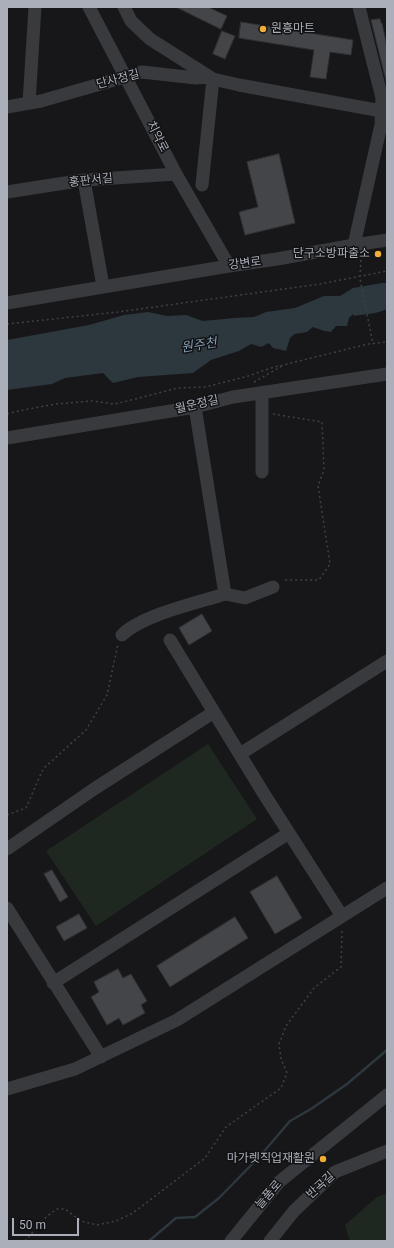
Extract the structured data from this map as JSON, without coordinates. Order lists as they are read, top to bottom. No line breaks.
{"streets":{"street":["단사정길","치악로","홍판서길","강변로","월운정길","반곡길","늘품로"]},"crossings":[["단사정길","치악로"],["치악로","홍판서길"],["치악로","강변로"]],"water":["원주천"],"places":["원흥마트","단구소방파출소","마가렛직업재활원"],"scale_bar":"50 m"}
